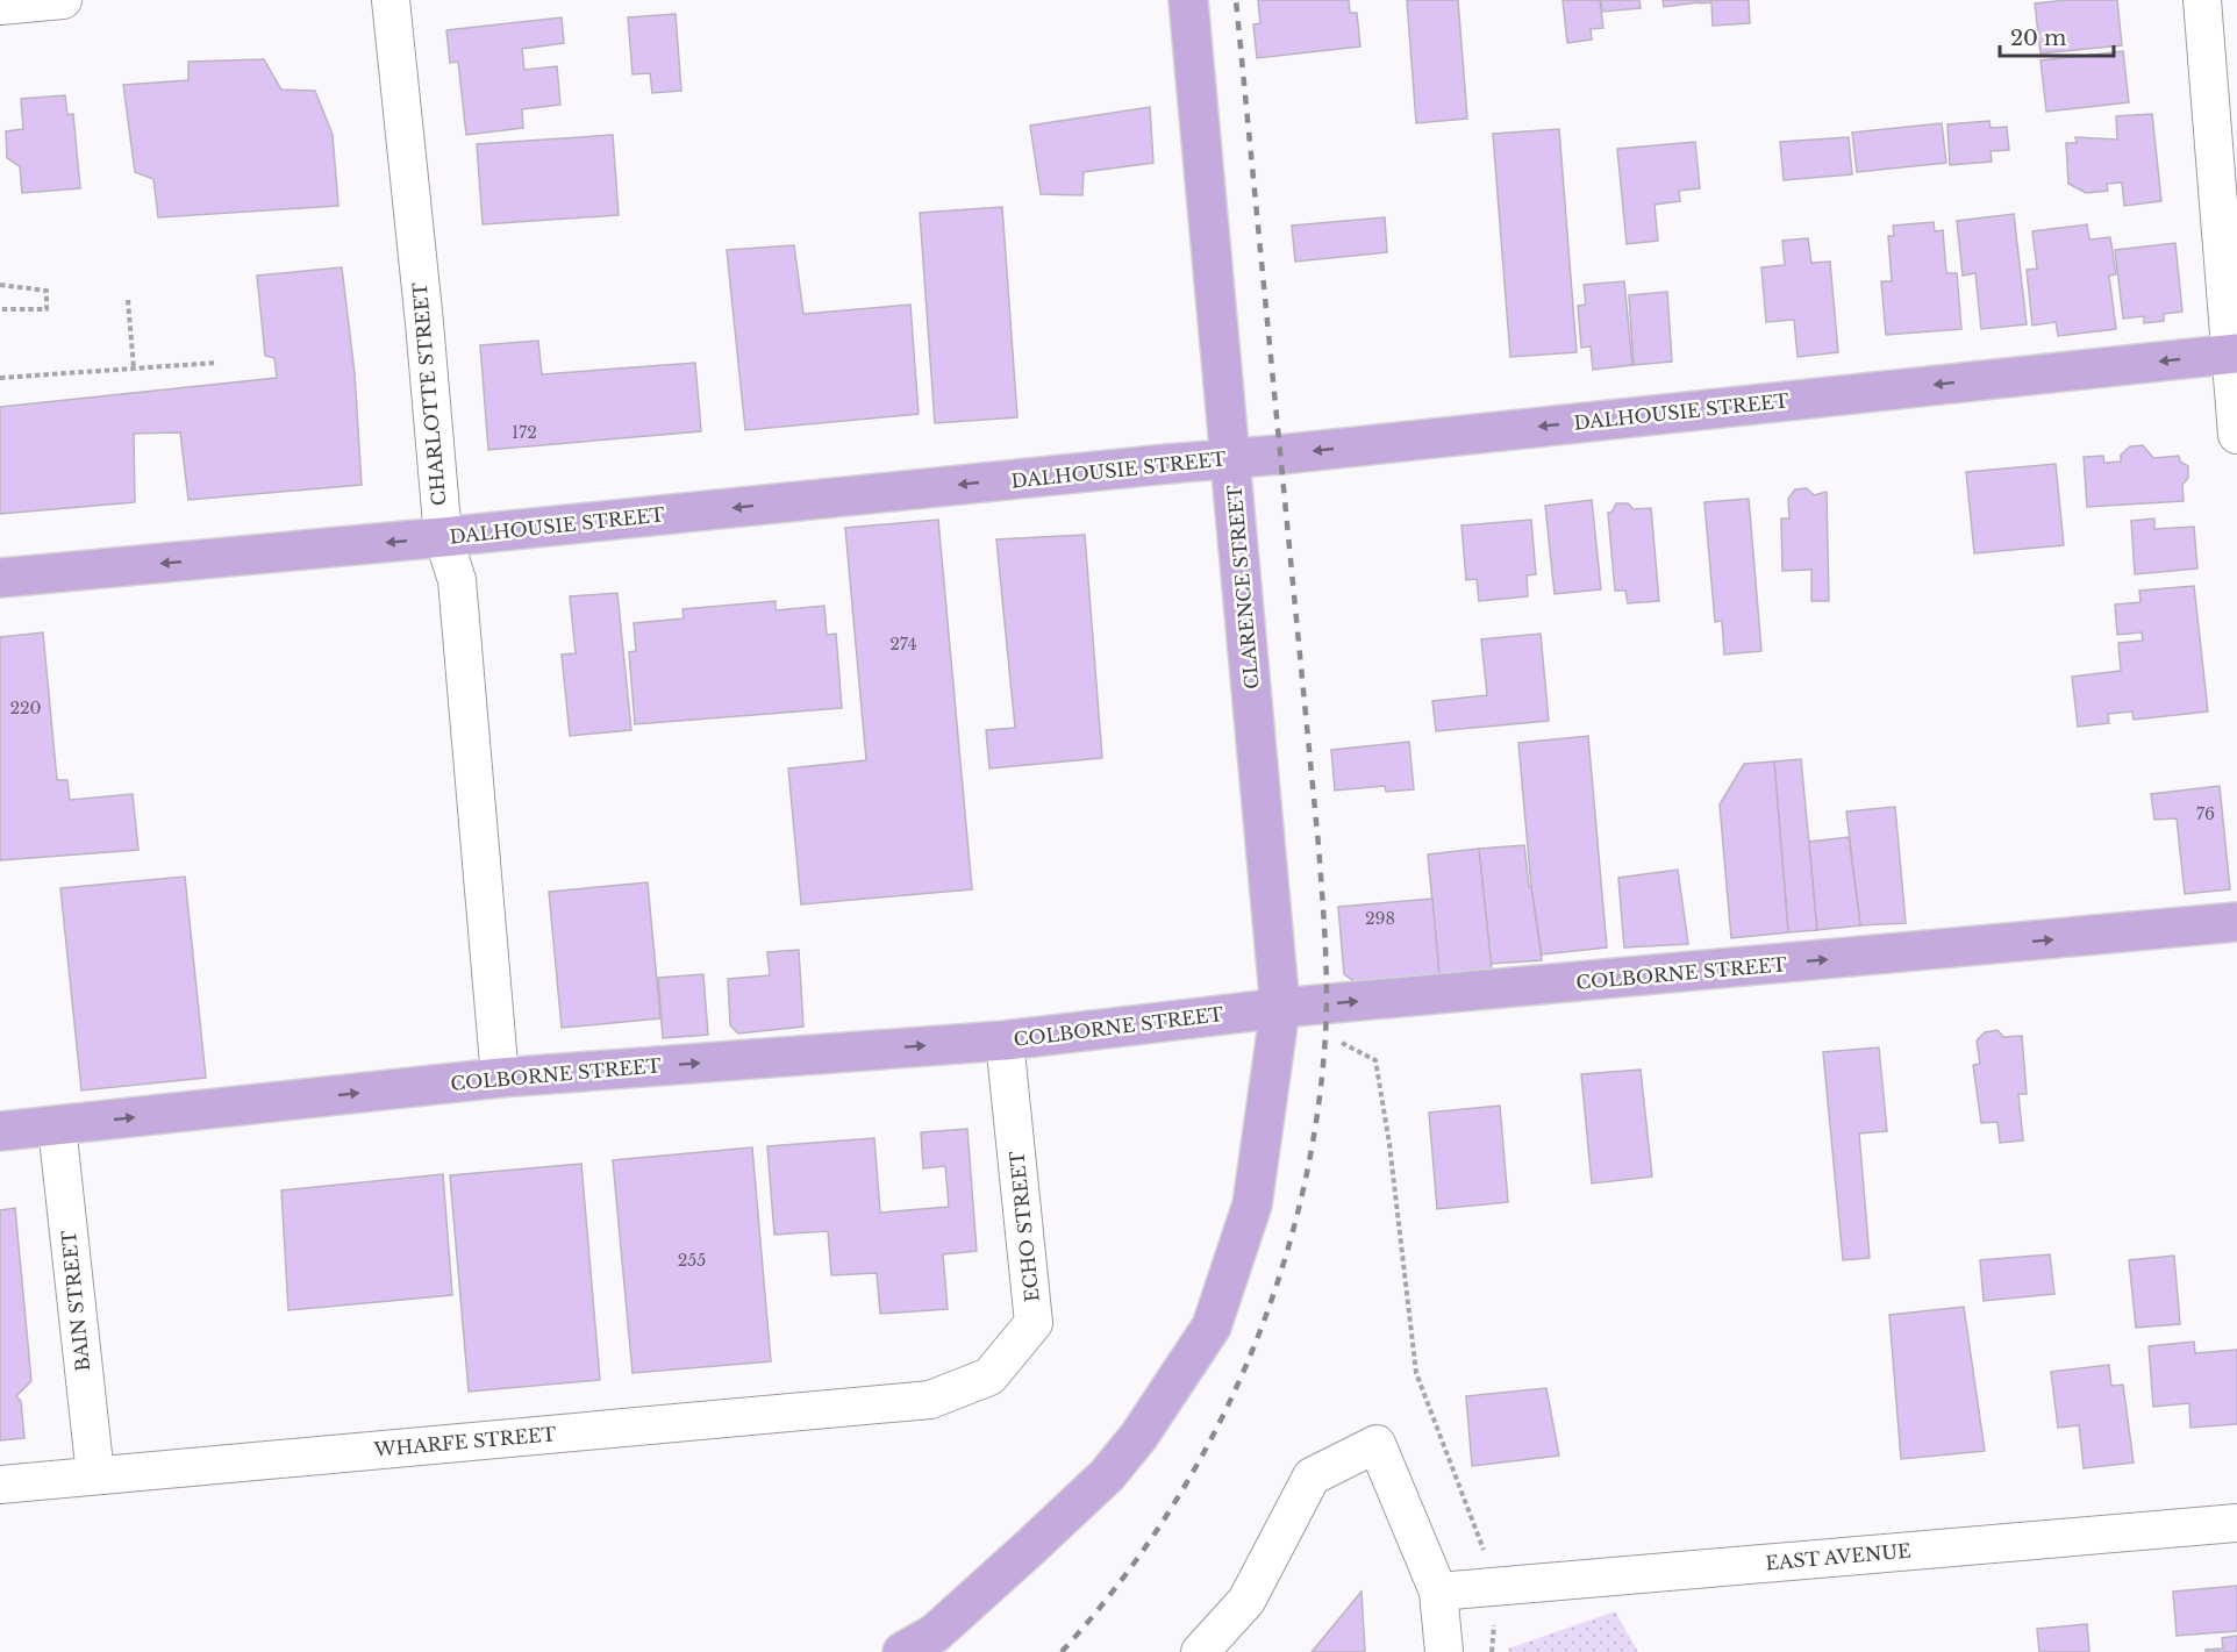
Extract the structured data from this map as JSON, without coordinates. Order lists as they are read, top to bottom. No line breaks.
{"streets":{"main road":["DALHOUSIE STREET","CLARENCE STREET","COLBORNE STREET"],"street":["CHARLOTTE STREET","ECHO STREET","BAIN STREET","WHARFE STREET","EAST AVENUE"]},"crossings":[["CHARLOTTE STREET","DALHOUSIE STREET"],["CHARLOTTE STREET","COLBORNE STREET"],["DALHOUSIE STREET","CLARENCE STREET"],["CLARENCE STREET","COLBORNE STREET"],["COLBORNE STREET","ECHO STREET"],["COLBORNE STREET","BAIN STREET"],["ECHO STREET","WHARFE STREET"],["BAIN STREET","WHARFE STREET"]],"one_way":["DALHOUSIE STREET","COLBORNE STREET"],"house_numbers":["172","274","220","76","298","255"],"scale_bar":"20 m"}
